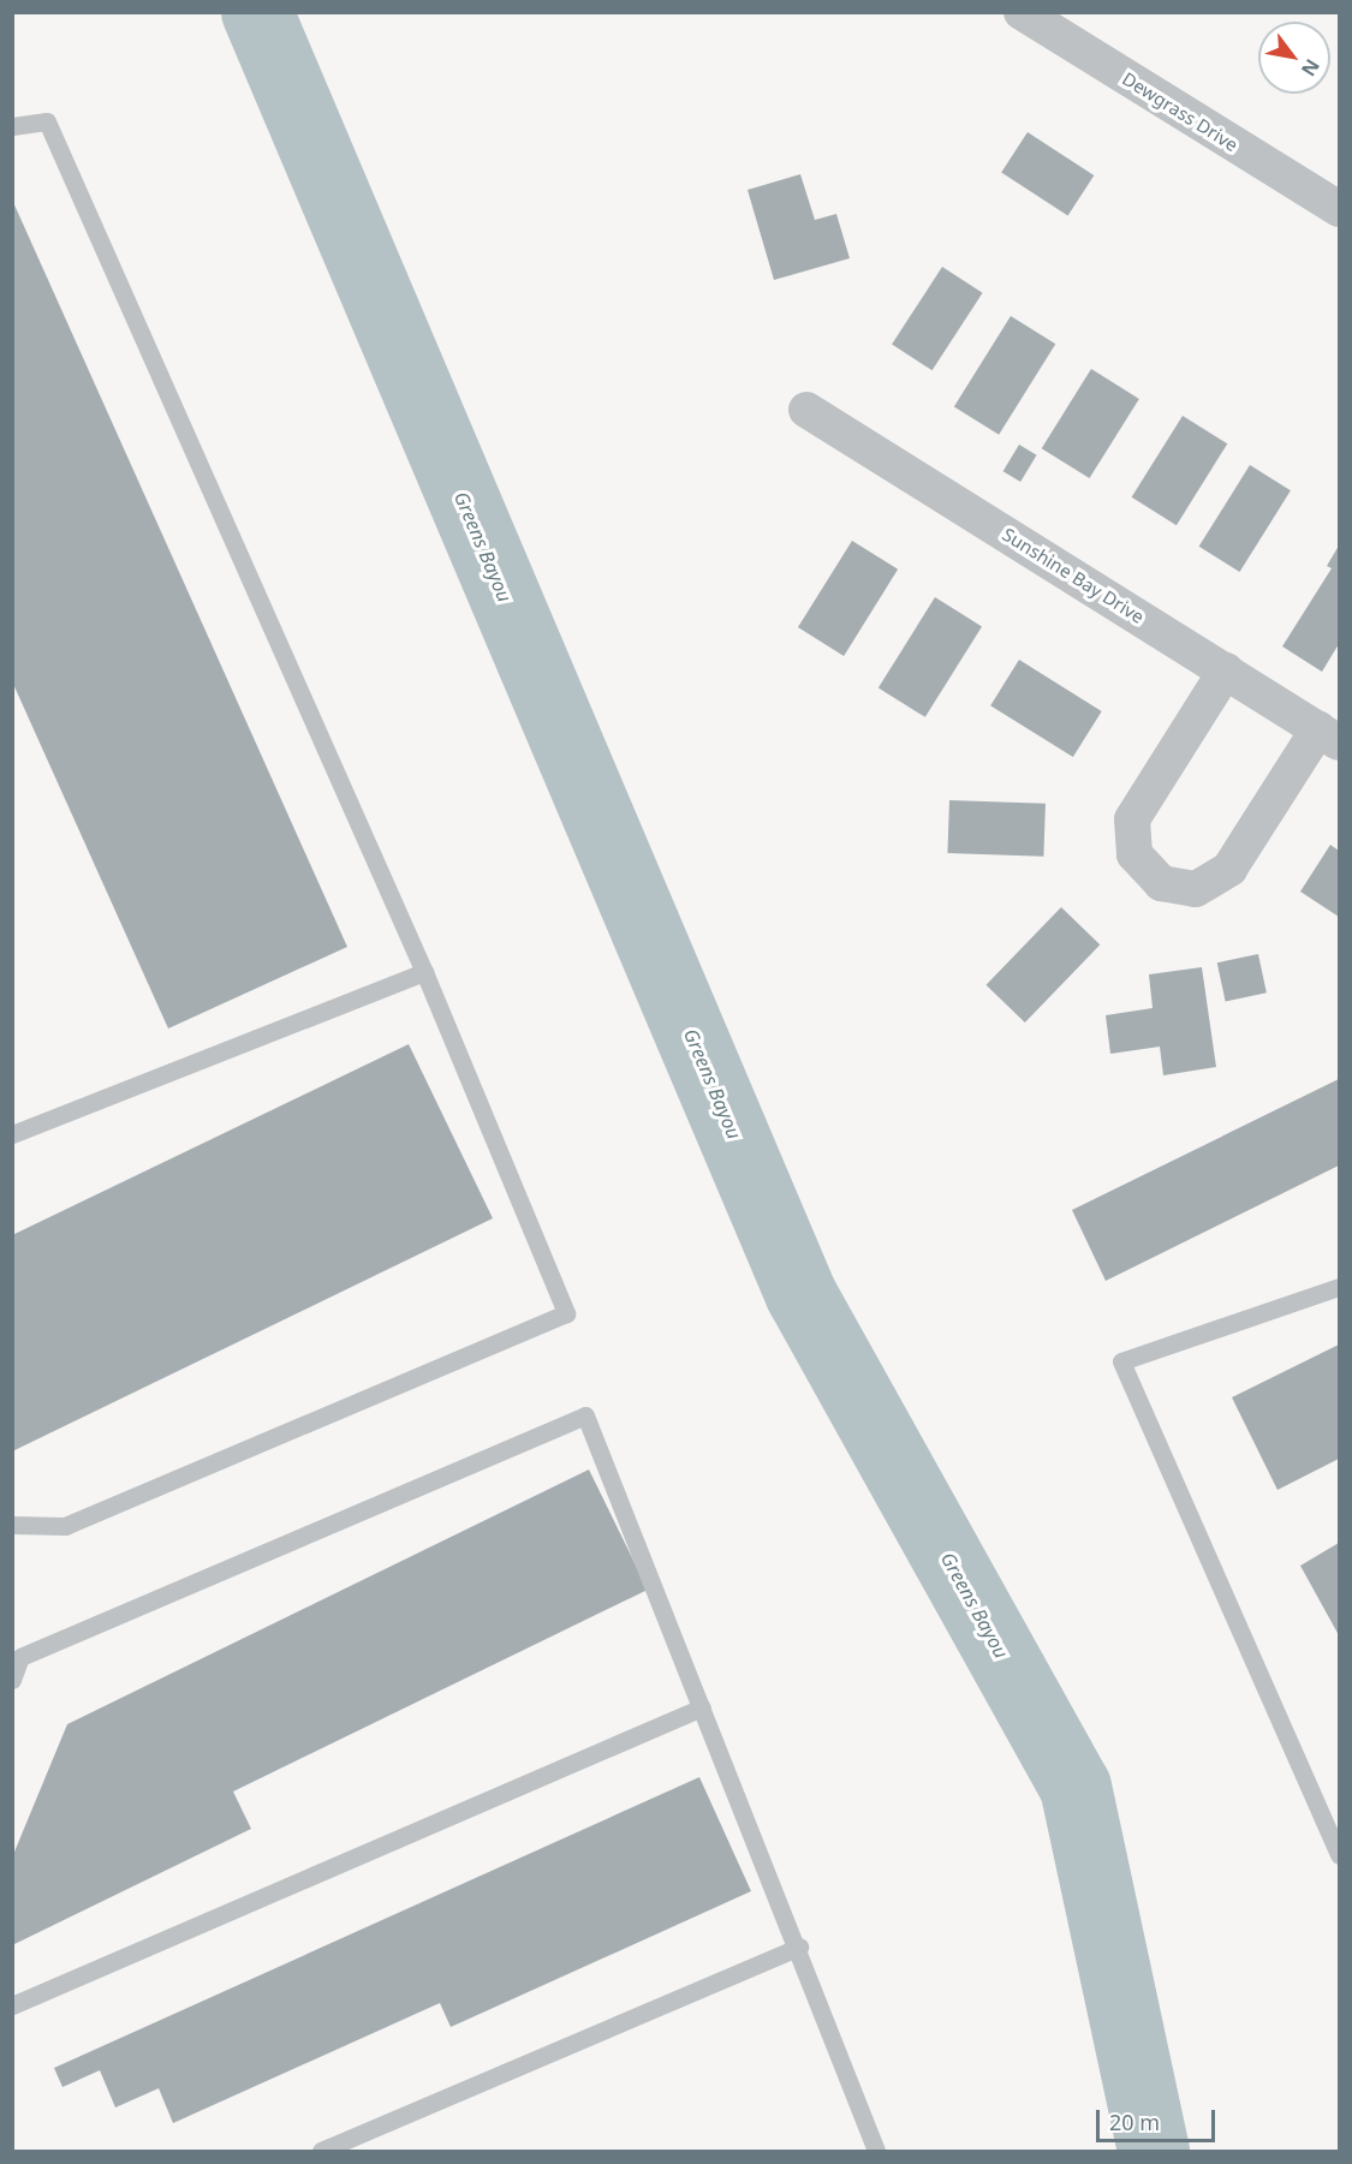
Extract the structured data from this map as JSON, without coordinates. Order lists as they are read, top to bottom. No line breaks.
{"streets":{"street":["Dewgrass Drive","Sunshine Bay Drive"]},"water":["Greens Bayou"],"scale_bar":"20 m","north":"bottom right"}
